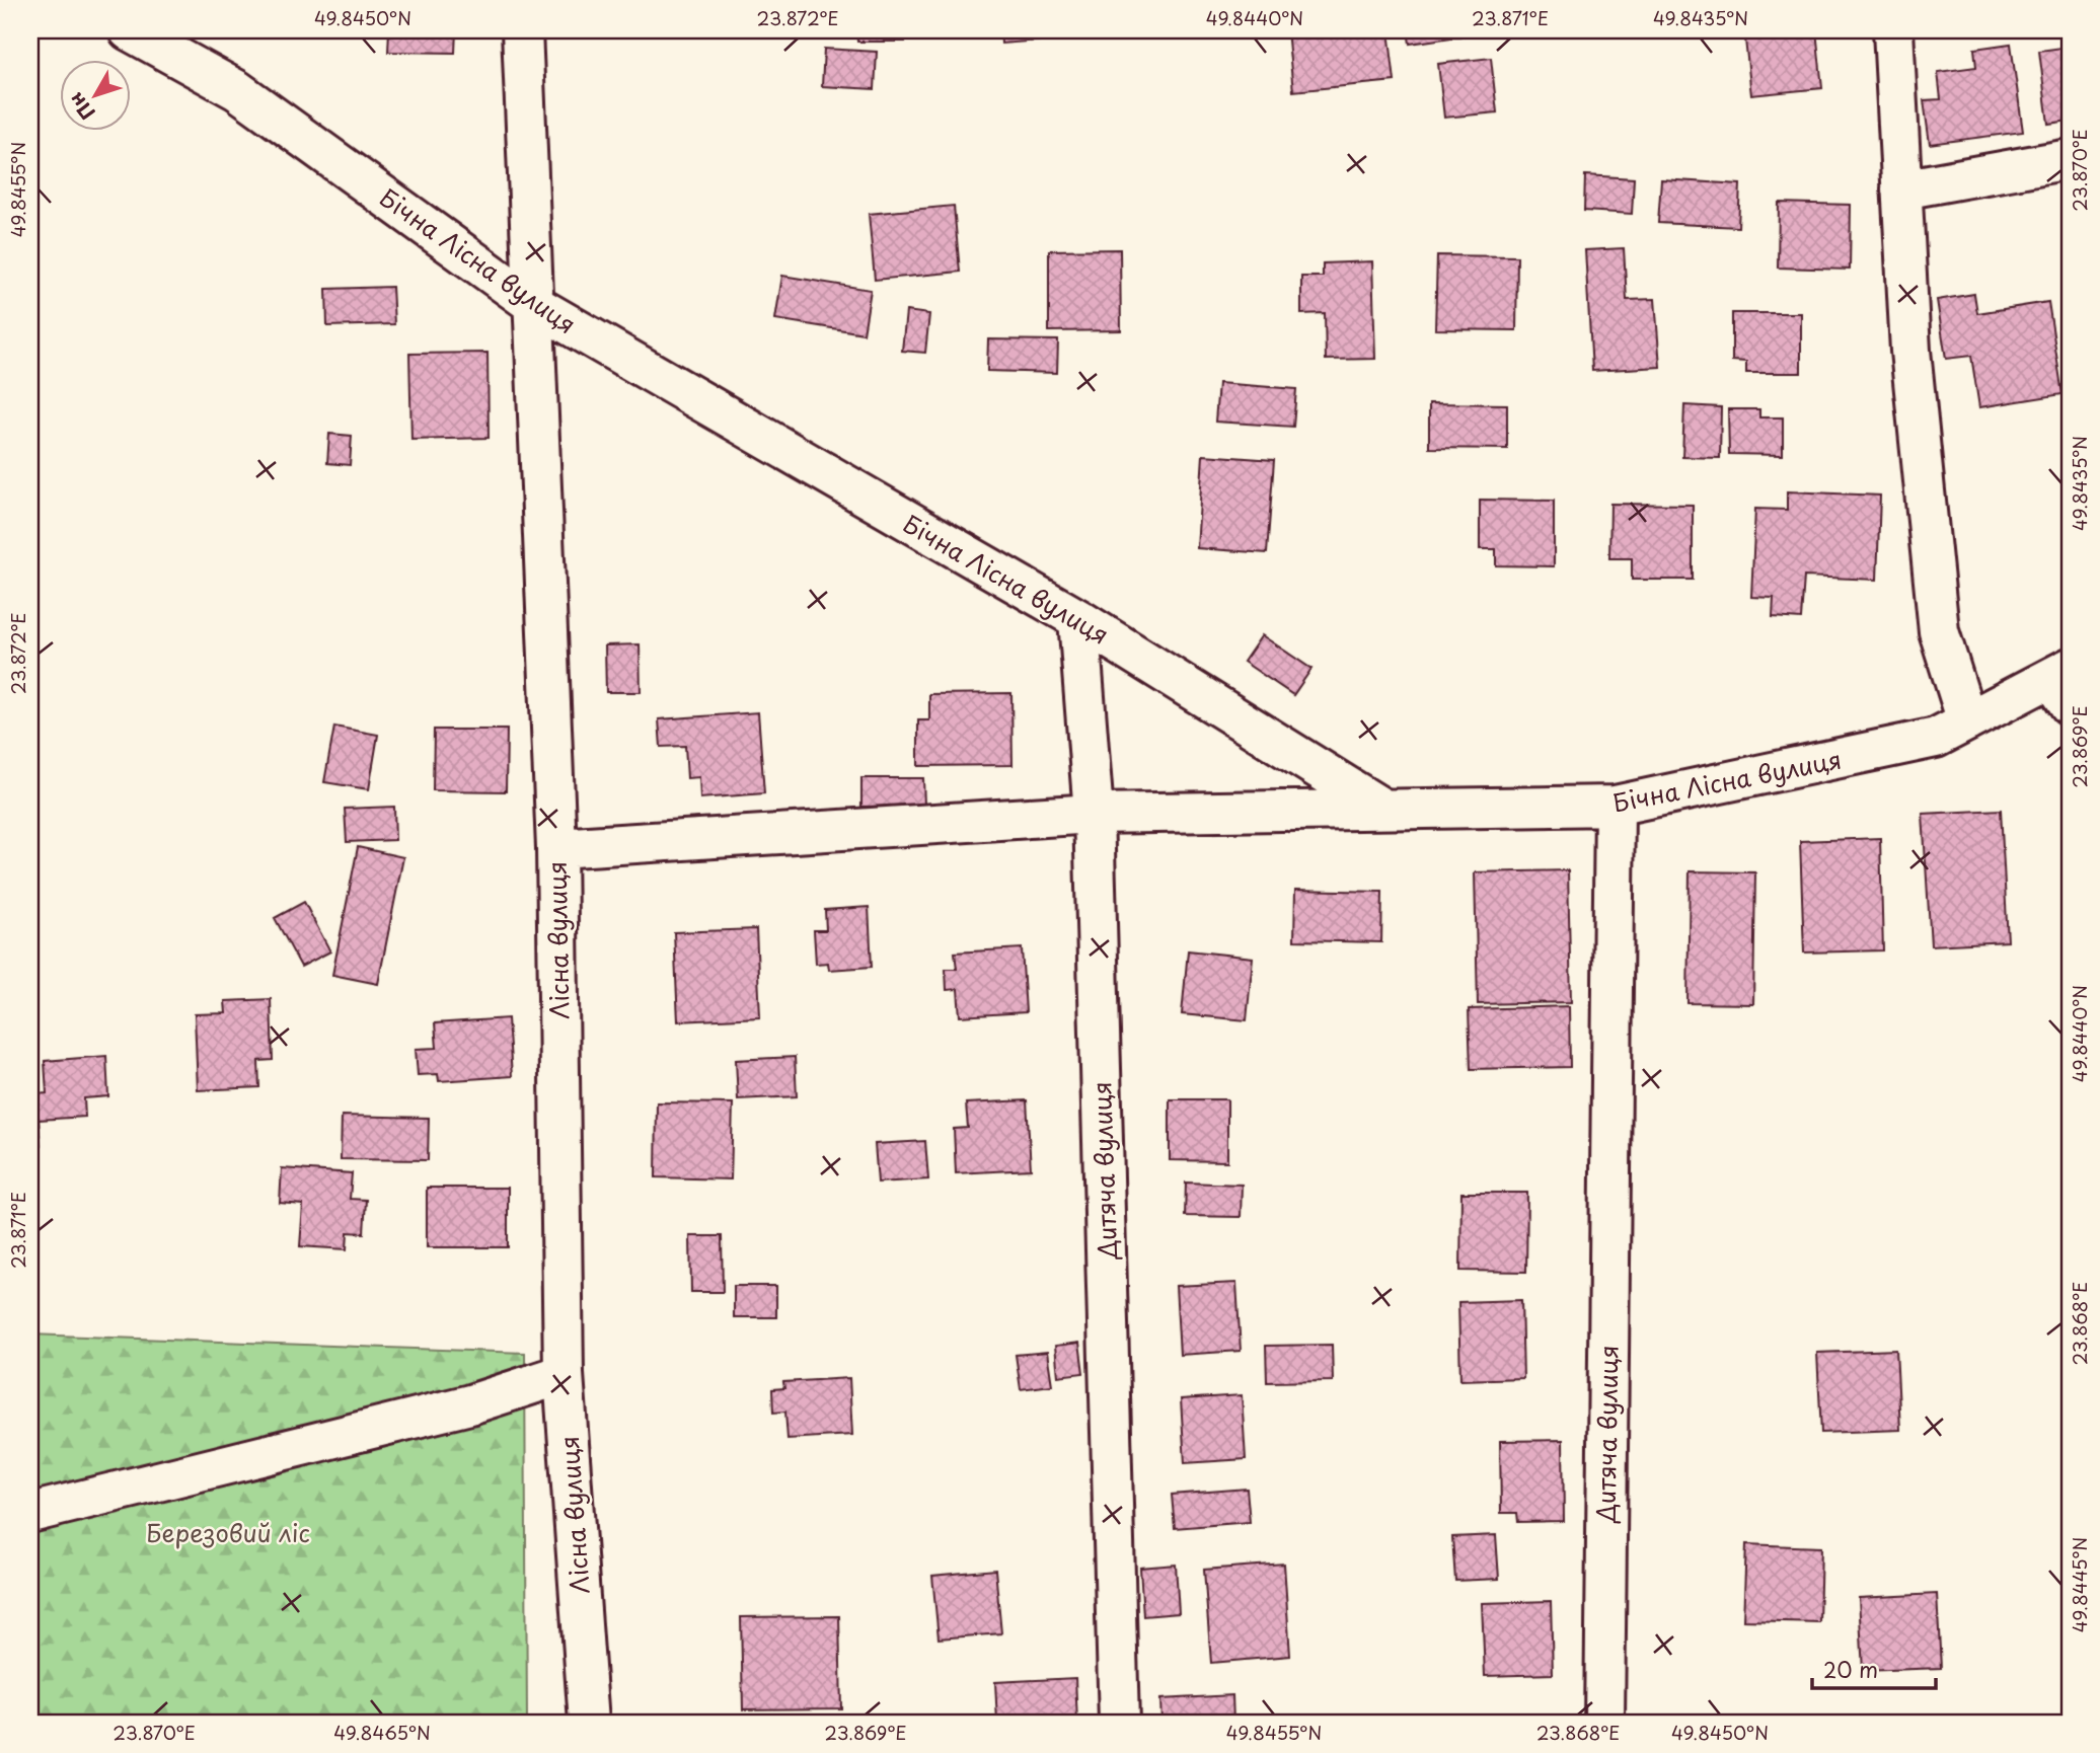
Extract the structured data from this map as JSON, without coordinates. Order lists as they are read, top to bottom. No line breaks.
{"streets":{"street":["Бічна Лісна вулиця","Лісна вулиця","Дитяча вулиця"]},"crossings":[["Бічна Лісна вулиця","Лісна вулиця"],["Бічна Лісна вулиця","Дитяча вулиця"]],"parks":["Березовий ліс"],"scale_bar":"20 m","north":"bottom left","coordinates":["49.8450°N","23.872°E","49.8440°N","23.871°E","49.8435°N","23.870°E","49.8455°N","23.869°E","23.868°E","49.8445°N","49.8465°N"]}
